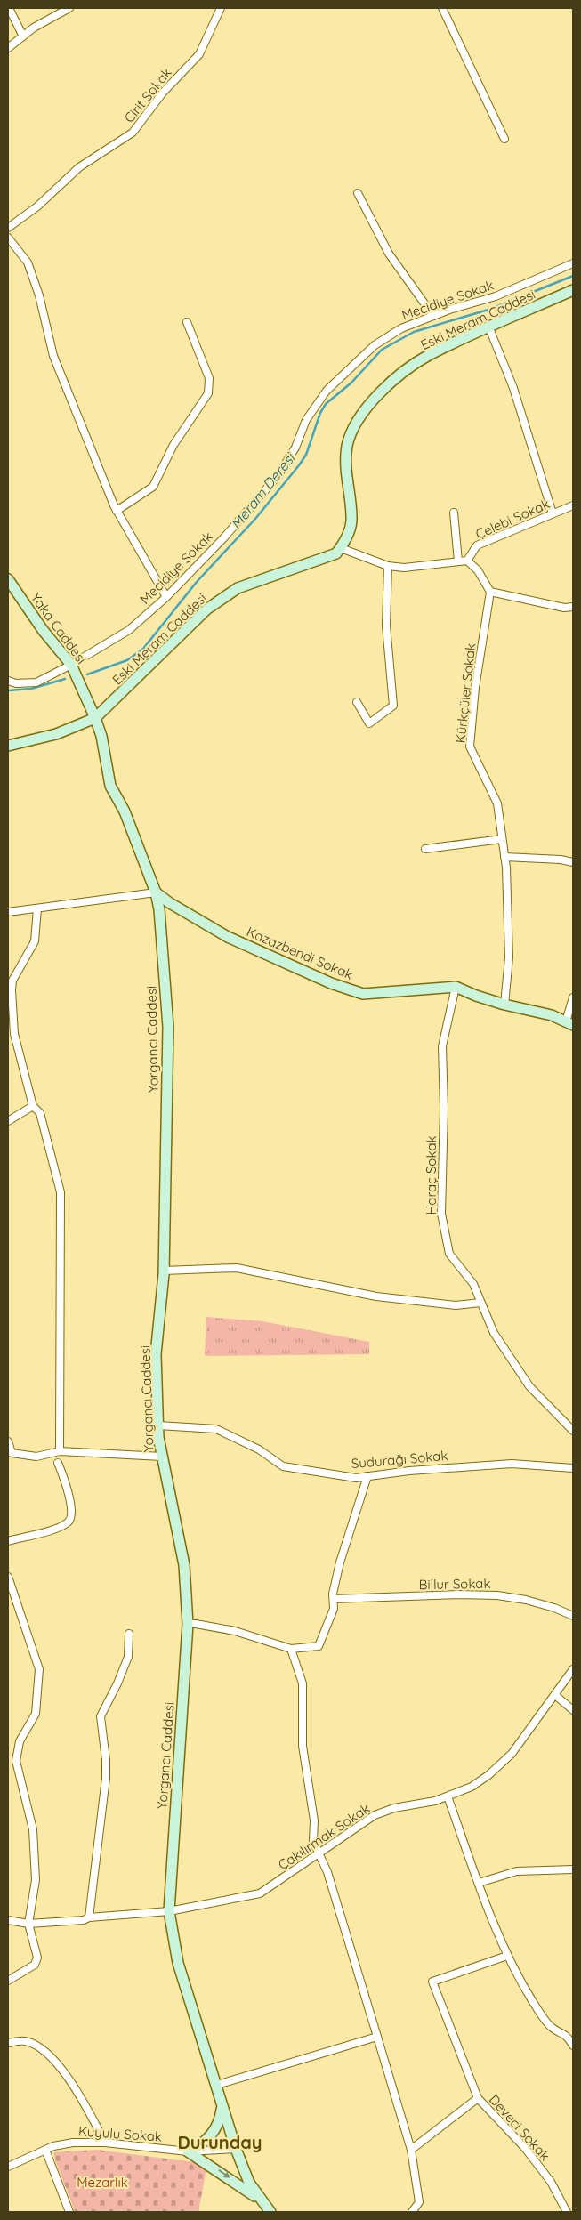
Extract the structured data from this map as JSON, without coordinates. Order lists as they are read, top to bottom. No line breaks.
{"streets":{"street":["Cirit Sokak","Mecidiye Sokak","Eski Meram Caddesi","Çelebi Sokak","Yaka Caddesi","Kürkçüler Sokak","Kazazbendi Sokak","Yorgancı Caddesi","Haraç Sokak","Sudurağı Sokak","Billur Sokak","Çakılırmak Sokak","Deveci Sokak","Kuyulu Sokak"]},"crossings":[["Mecidiye Sokak","Yaka Caddesi"],["Eski Meram Caddesi","Yaka Caddesi"],["Eski Meram Caddesi","Yorgancı Caddesi"],["Yaka Caddesi","Yorgancı Caddesi"],["Kürkçüler Sokak","Kazazbendi Sokak"],["Kazazbendi Sokak","Yorgancı Caddesi"],["Kazazbendi Sokak","Haraç Sokak"],["Yorgancı Caddesi","Sudurağı Sokak"],["Yorgancı Caddesi","Çakılırmak Sokak"],["Yorgancı Caddesi","Kuyulu Sokak"]],"districts":["Durunday"],"water":["Meram Deresi"],"parks":["Mezarlık"]}
